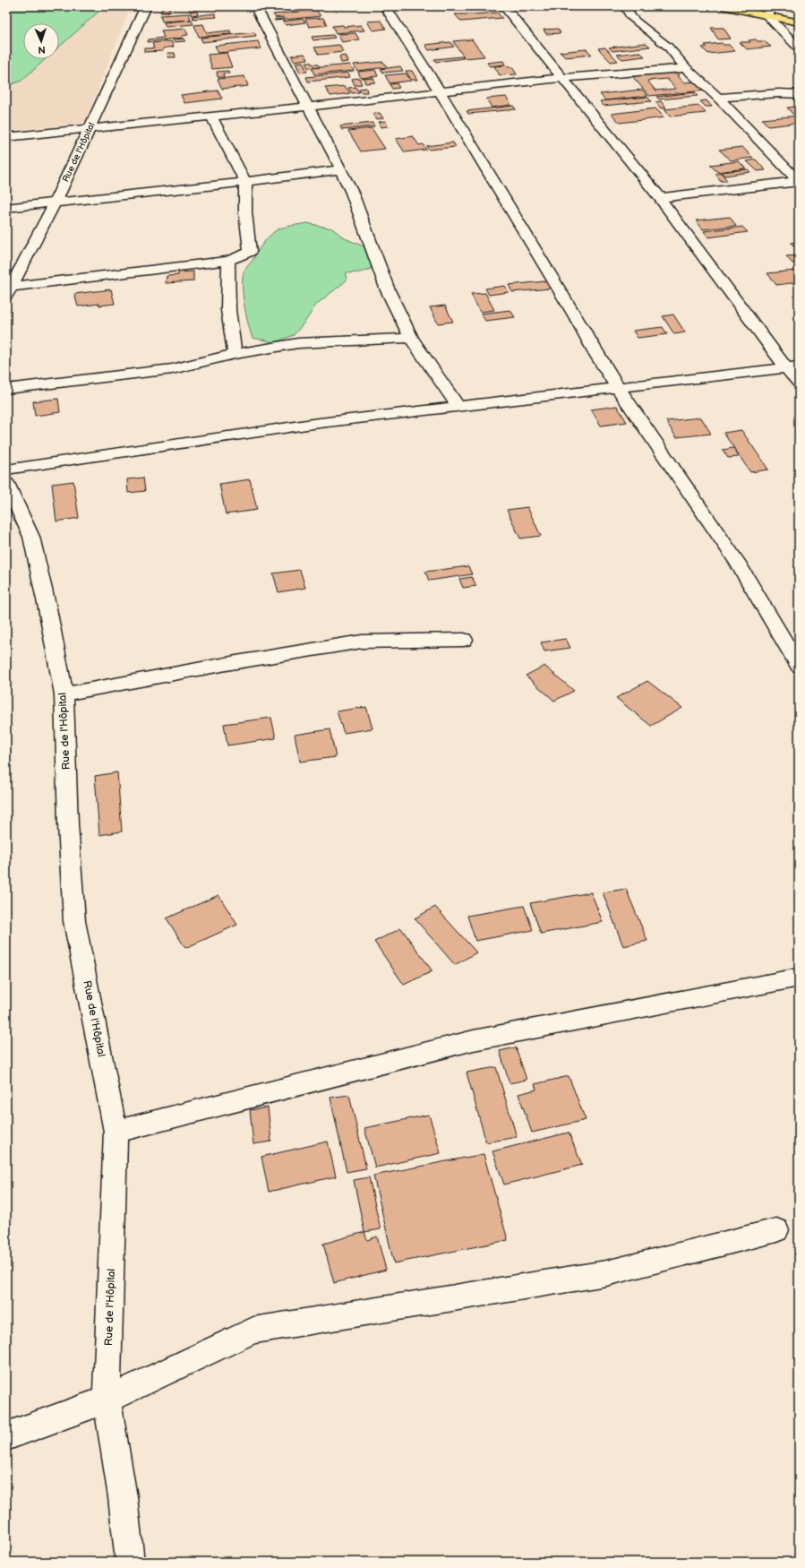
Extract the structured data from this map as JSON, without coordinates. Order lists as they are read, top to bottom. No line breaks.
{"streets":{"street":["Rue de l'Hôpital"]},"north":"bottom"}
